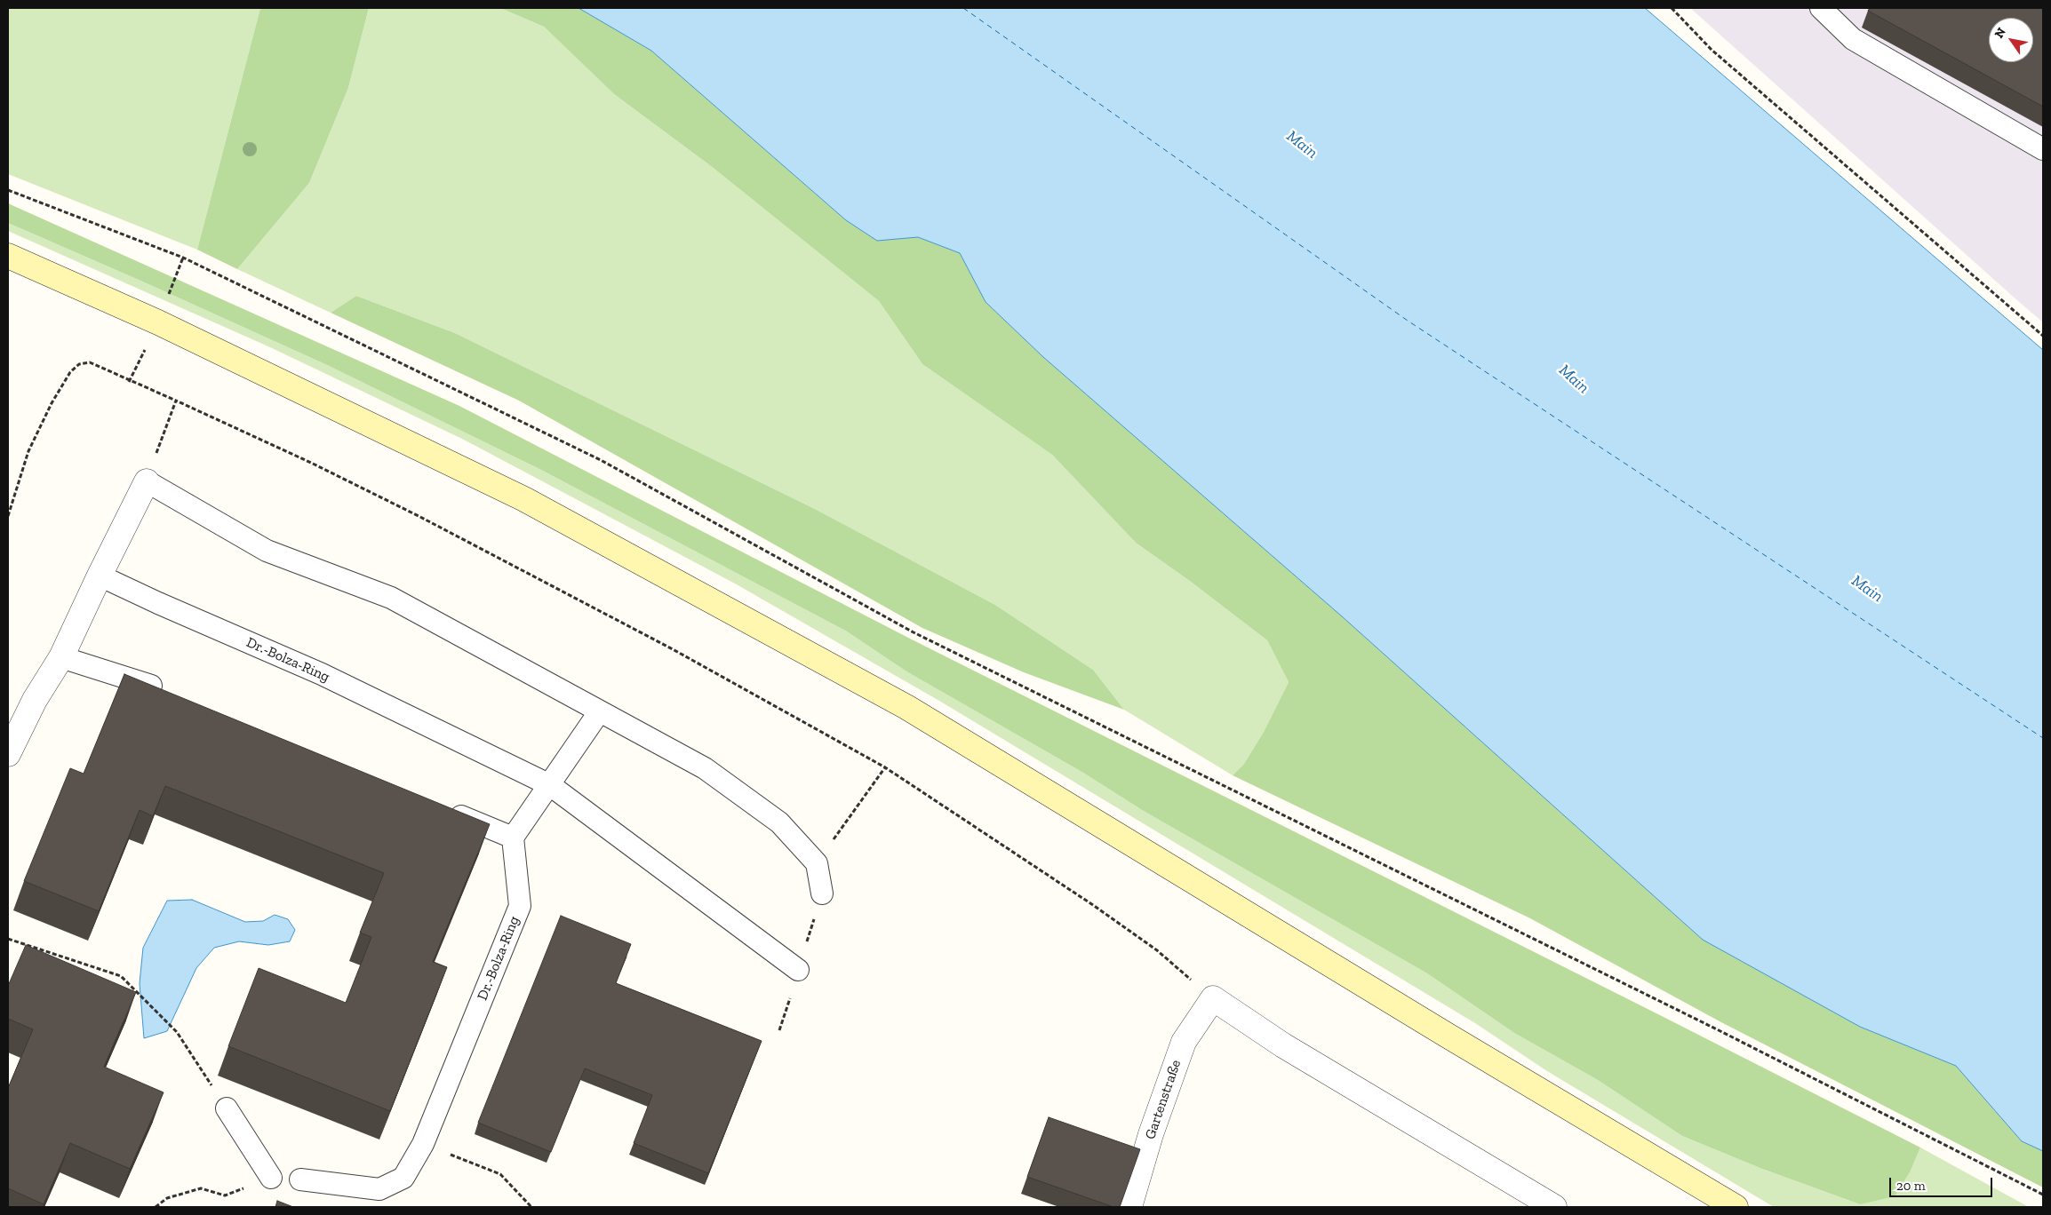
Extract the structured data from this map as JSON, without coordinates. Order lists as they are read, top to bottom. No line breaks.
{"streets":{"street":["Gartenstraße"],"lane":["Dr.-Bolza-Ring"]},"water":["Main"],"scale_bar":"20 m","north":"top left"}
